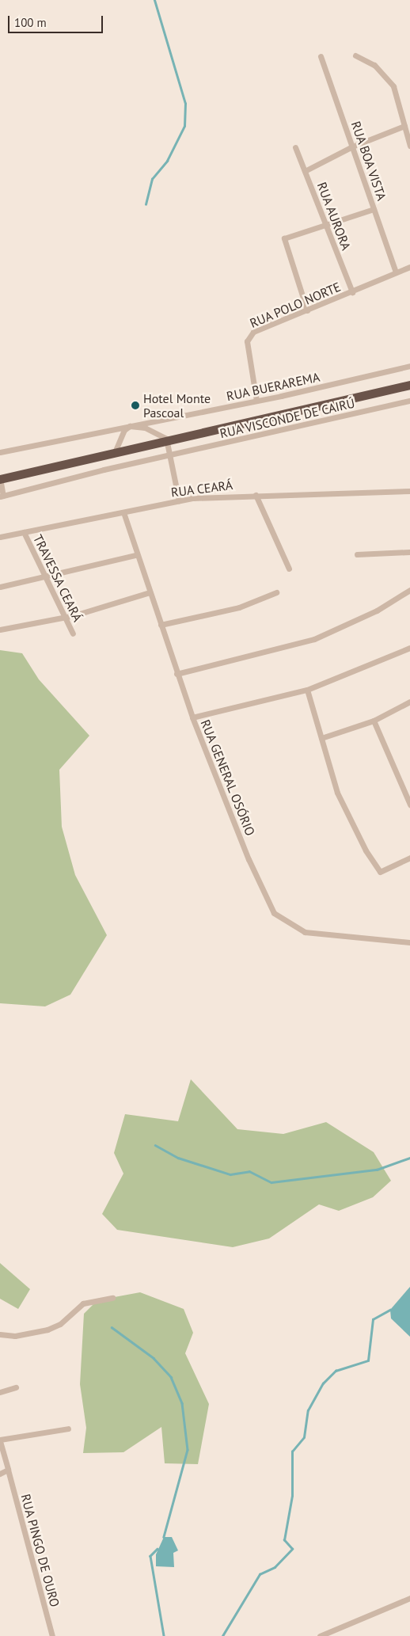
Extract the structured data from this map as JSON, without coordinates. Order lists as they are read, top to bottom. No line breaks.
{"streets":{"street":["RUA BOA VISTA","RUA AURORA","RUA POLO NORTE","RUA BUERAREMA","RUA VISCONDE DE CAIRÚ","RUA CEARÁ","TRAVESSA CEARÁ","RUA GENERAL OSÓRIO","RUA PINGO DE OURO"]},"crossings":[["RUA BOA VISTA","RUA POLO NORTE"],["RUA AURORA","RUA POLO NORTE"],["RUA POLO NORTE","RUA BUERAREMA"],["RUA CEARÁ","TRAVESSA CEARÁ"],["RUA CEARÁ","RUA GENERAL OSÓRIO"]],"places":["Hotel Monte Pascoal"],"scale_bar":"100 m"}
